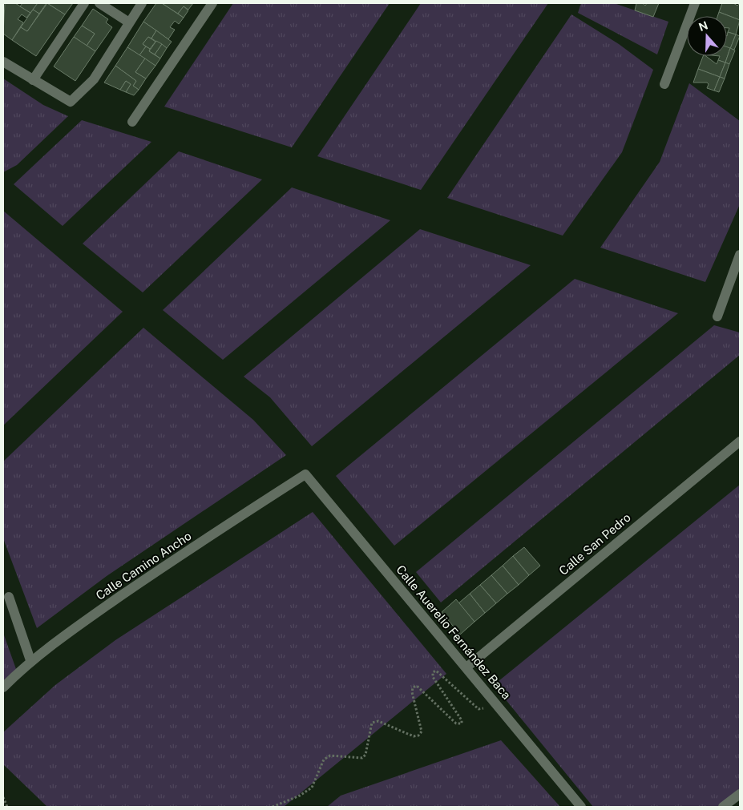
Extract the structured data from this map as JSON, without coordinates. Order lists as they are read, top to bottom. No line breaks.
{"streets":{"street":["Calle San Pedro","Calle Camino Ancho","Calle Auerelio Fernández Baca"]},"crossings":[["Calle San Pedro","Calle Auerelio Fernández Baca"],["Calle Camino Ancho","Calle Auerelio Fernández Baca"]],"north":"top"}
